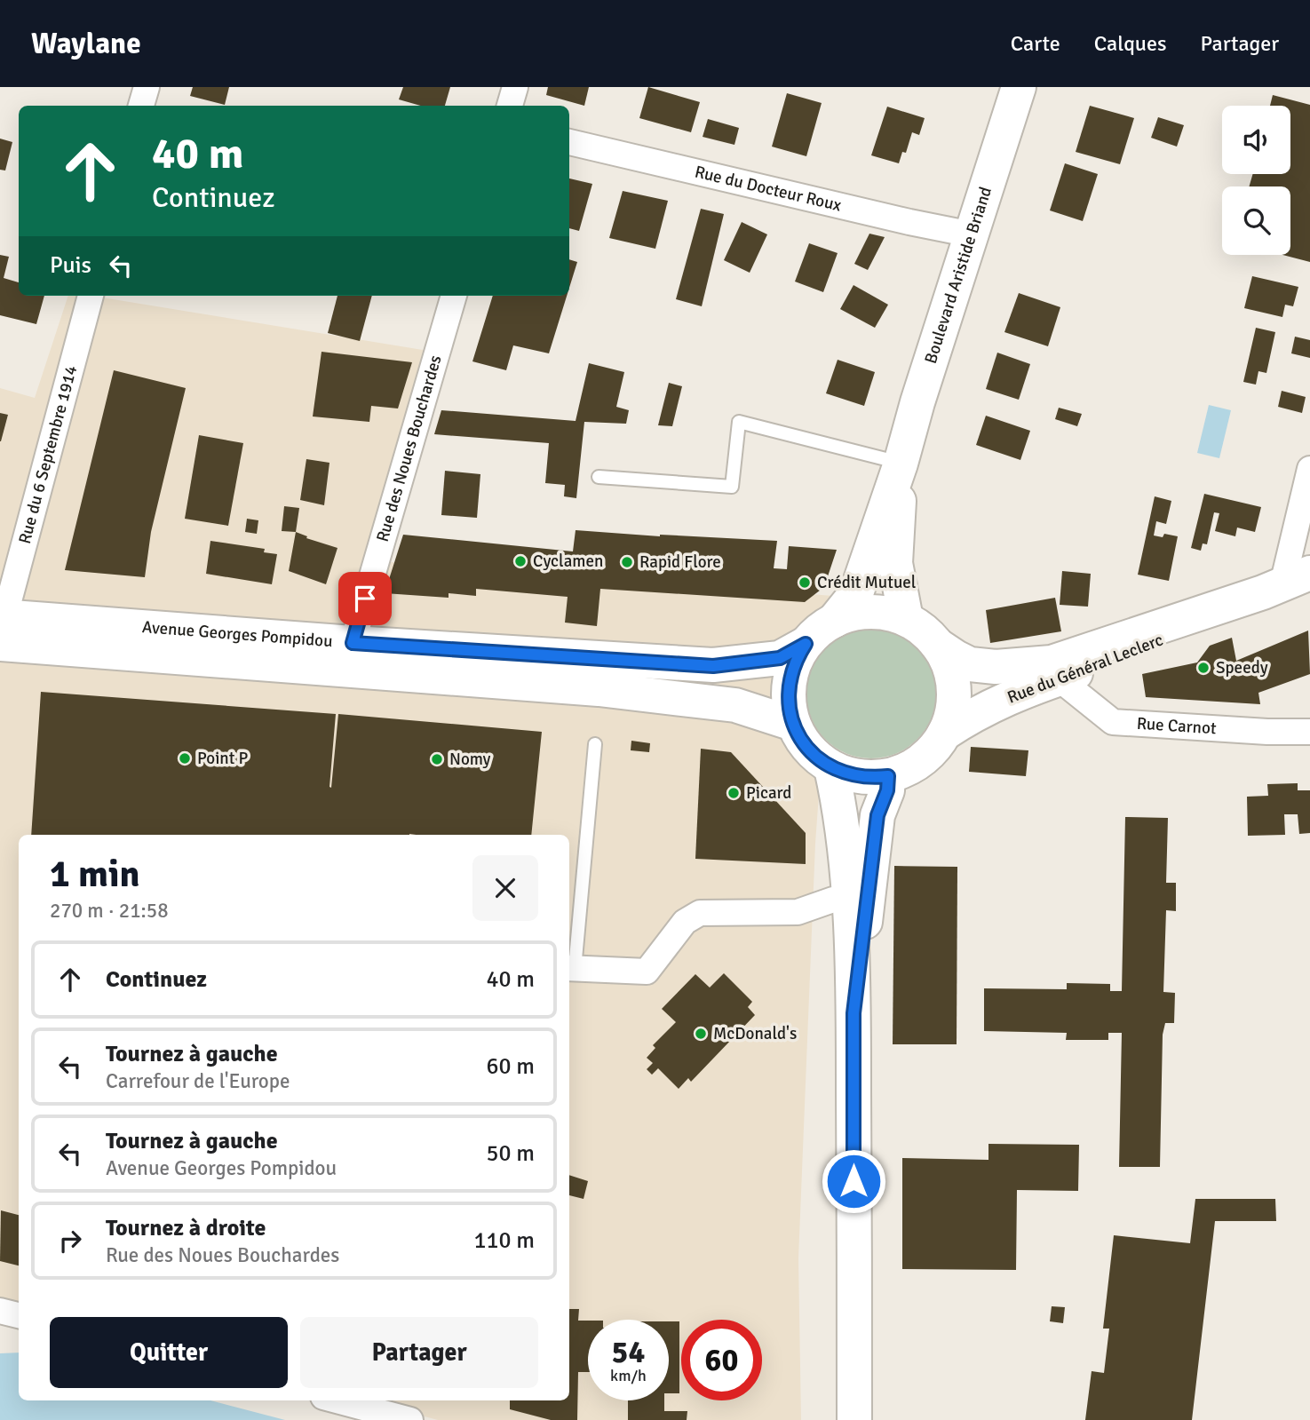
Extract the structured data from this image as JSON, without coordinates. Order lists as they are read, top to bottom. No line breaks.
{"streets":{"main road":["Boulevard Aristide Briand","Avenue Georges Pompidou","Rue du Général Leclerc"],"street":["Rue du Docteur Roux","Rue des Noues Bouchardes","Rue du 6 Septembre 1914","Rue Carnot"]},"crossings":[["Rue du Docteur Roux","Boulevard Aristide Briand"],["Rue des Noues Bouchardes","Avenue Georges Pompidou"],["Rue du 6 Septembre 1914","Avenue Georges Pompidou"],["Avenue Georges Pompidou","Rue du Général Leclerc"],["Rue du Général Leclerc","Rue Carnot"]],"places":["Cyclamen","Rapid Flore","Crédit Mutuel","Speedy","Point P","Nomy","Picard","McDonald's"],"page":{"header":"Waylane","nav":["Carte","Calques","Partager"],"turn":["40 m","Continuez"],"then":"Puis","heading":["1 min","270 m · 21:58"],"list":[{"name":"Continuez","value":"40 m"},{"name":"Tournez à gauche","note":"Carrefour de l'Europe","value":"60 m"},{"name":"Tournez à gauche","note":"Avenue Georges Pompidou","value":"50 m"},{"name":"Tournez à droite","note":"Rue des Noues Bouchardes","value":"110 m"}],"buttons":["Quitter","Partager"],"speed":"54 km/h","limit":"60"}}
